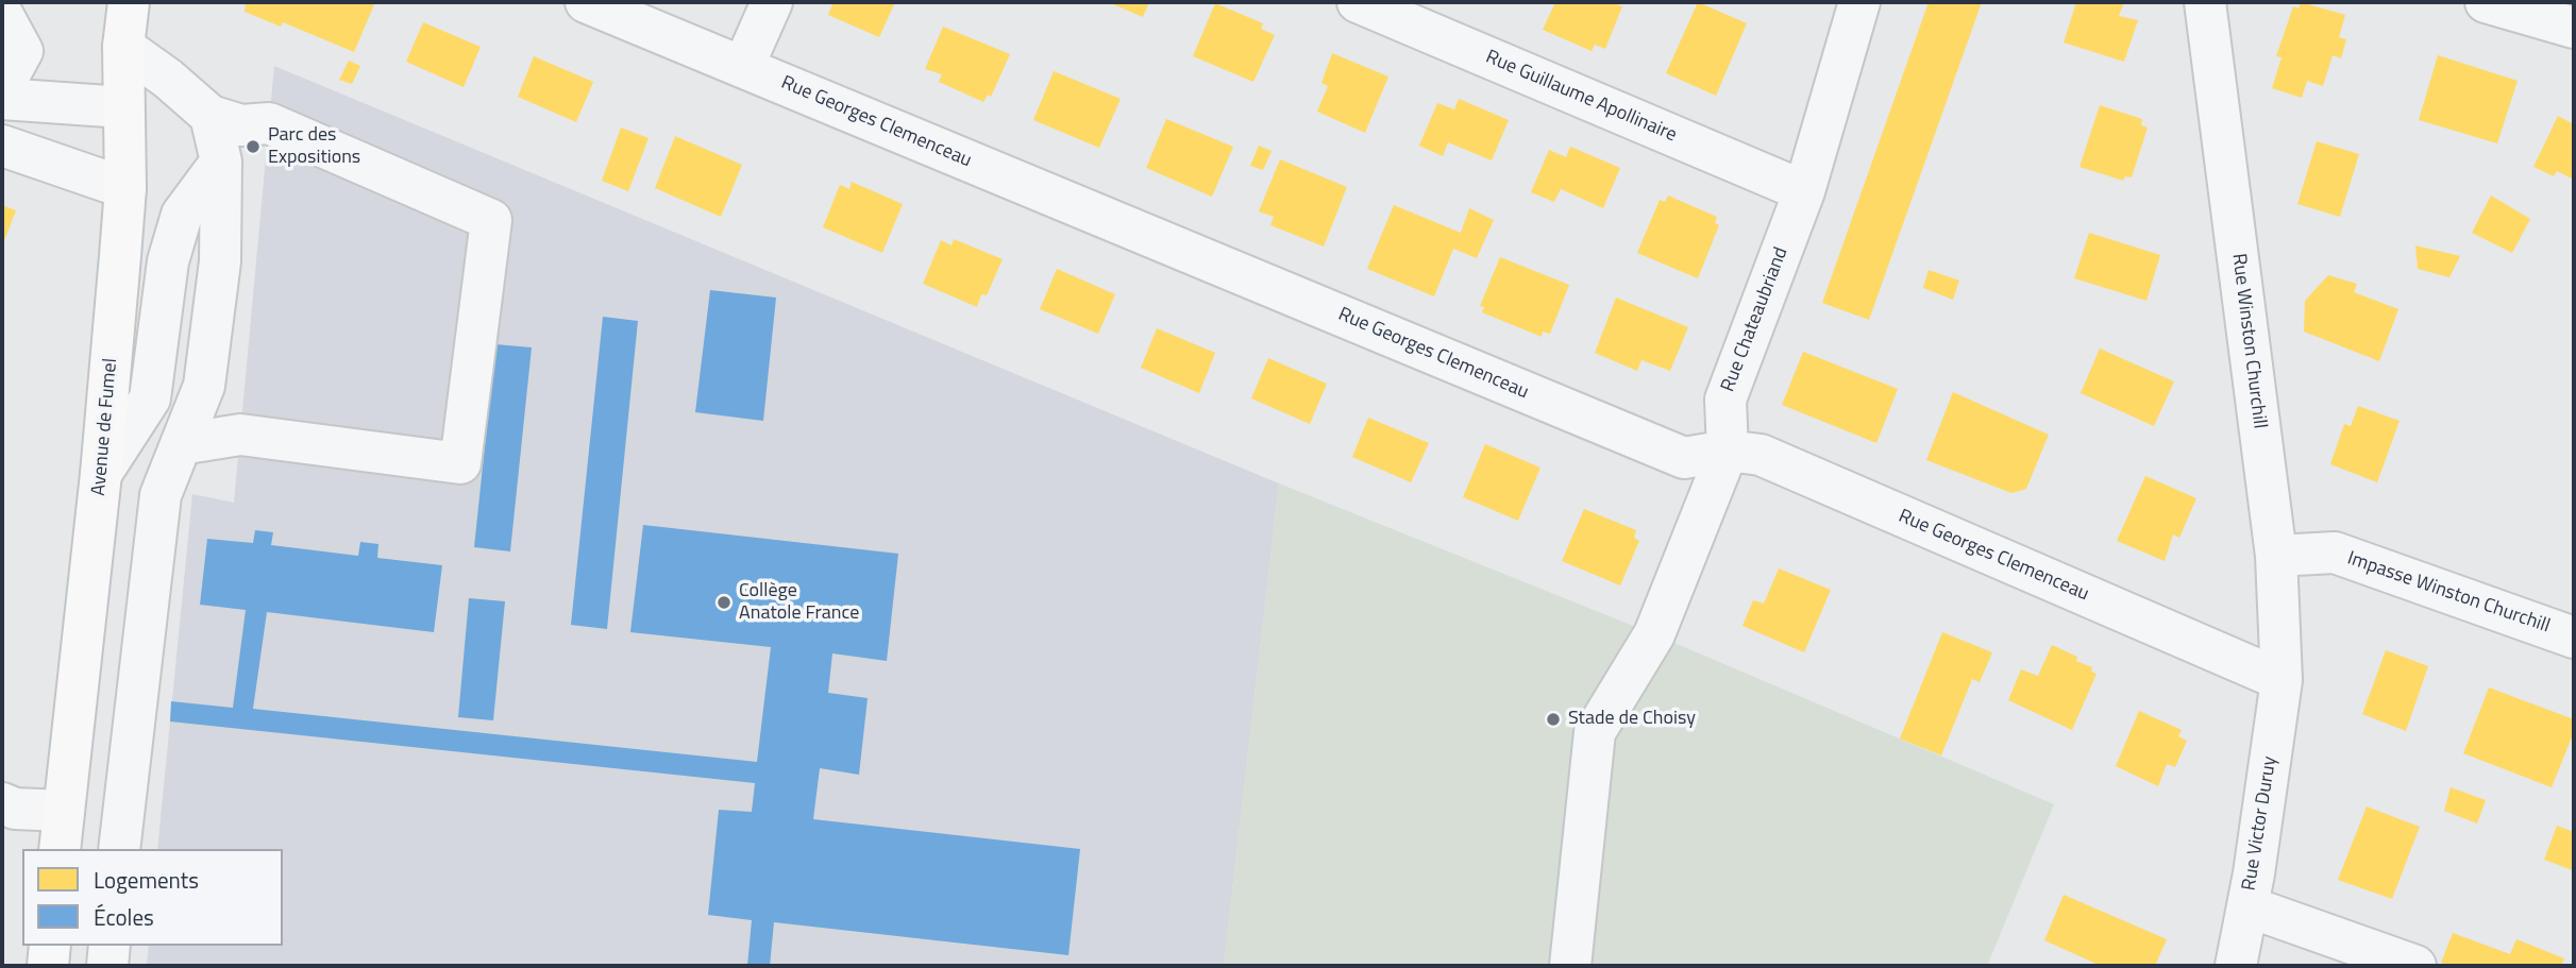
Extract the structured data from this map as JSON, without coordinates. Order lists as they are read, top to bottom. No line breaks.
{"streets":{"main road":["Avenue de Fumel"],"street":["Rue Guillaume Apollinaire","Rue Georges Clemenceau","Rue Chateaubriand","Rue Winston Churchill","Impasse Winston Churchill","Rue Victor Duruy"]},"crossings":[["Rue Guillaume Apollinaire","Rue Chateaubriand"],["Rue Georges Clemenceau","Rue Chateaubriand"],["Rue Georges Clemenceau","Rue Winston Churchill"],["Rue Georges Clemenceau","Rue Victor Duruy"],["Rue Winston Churchill","Impasse Winston Churchill"],["Rue Winston Churchill","Rue Victor Duruy"]],"places":["Parc des Expositions","Collège Anatole France","Stade de Choisy"],"legend":["Logements","Écoles"]}
